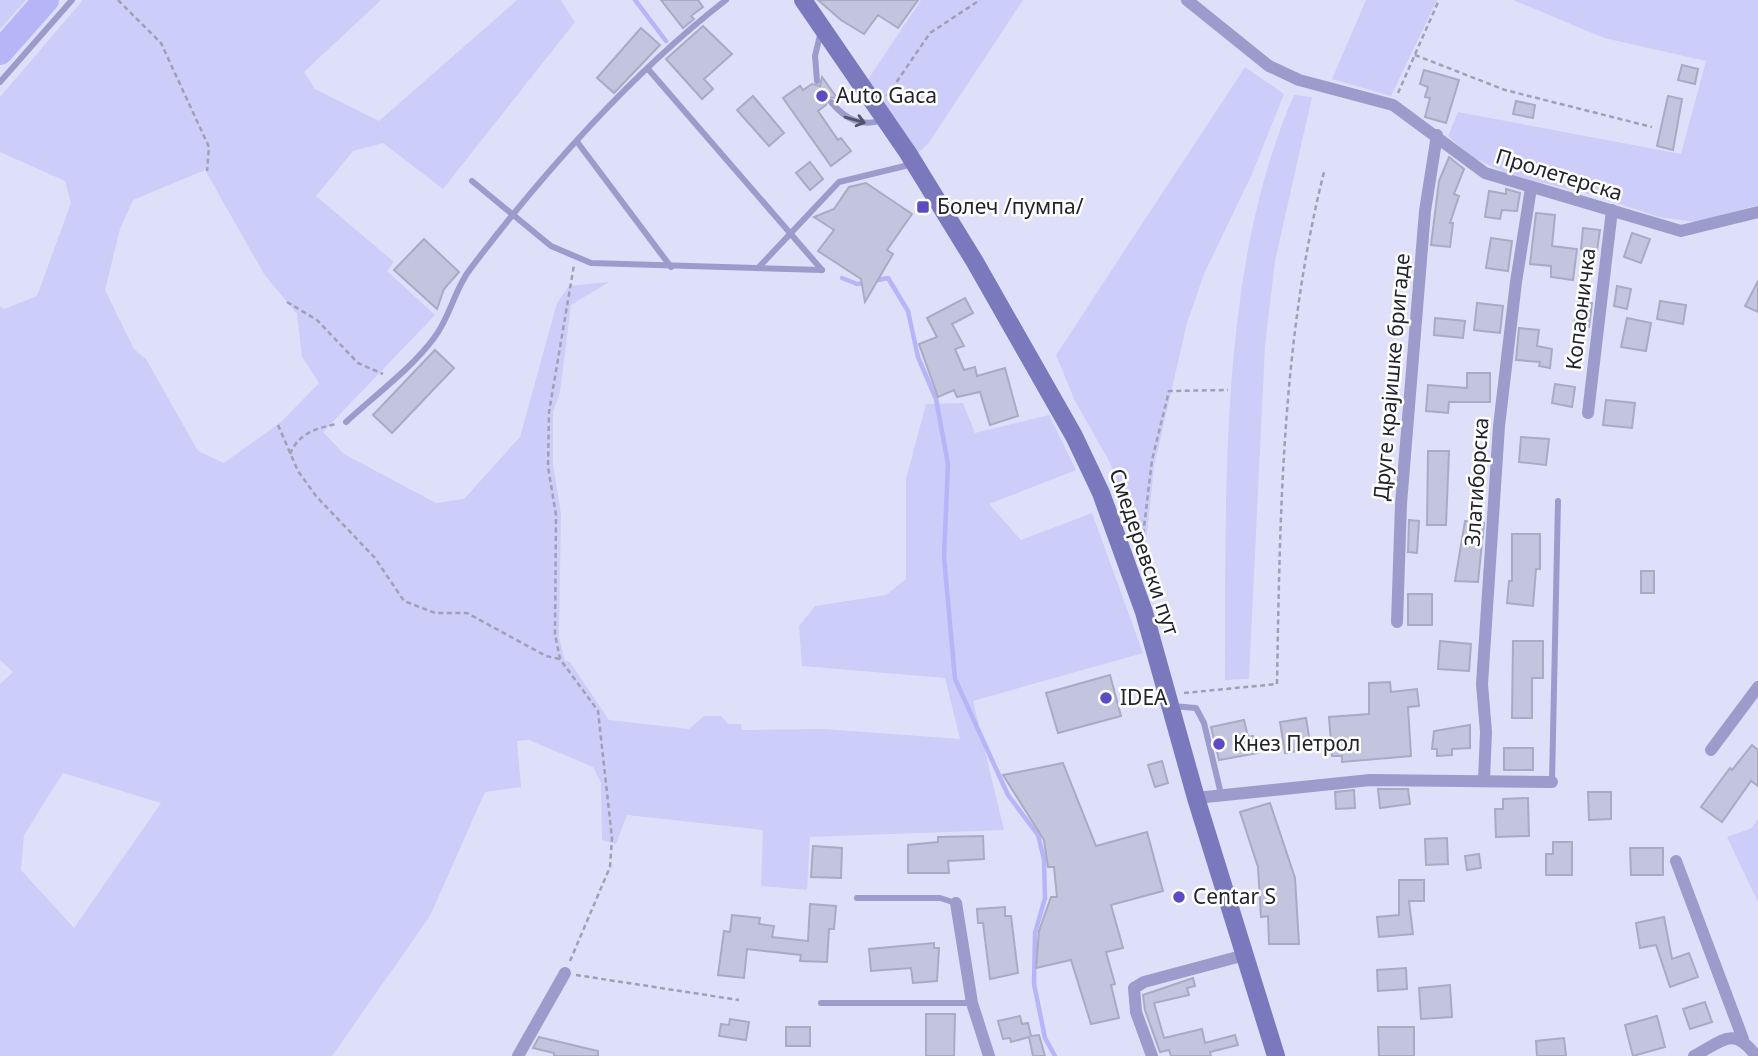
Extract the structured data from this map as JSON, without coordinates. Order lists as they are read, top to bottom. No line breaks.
{"streets":{"main road":["Смедеревски пут"],"street":["Пролетерска","Копаоничка","Друге крајишке бригаде","Златиборска"]},"crossings":[["Пролетерска","Копаоничка"],["Пролетерска","Друге крајишке бригаде"],["Пролетерска","Златиборска"]],"places":{"other":["Auto Gaca","IDEA","Кнез Петрол","Centar S"],"transit":["Болеч /пумпа/"]}}
